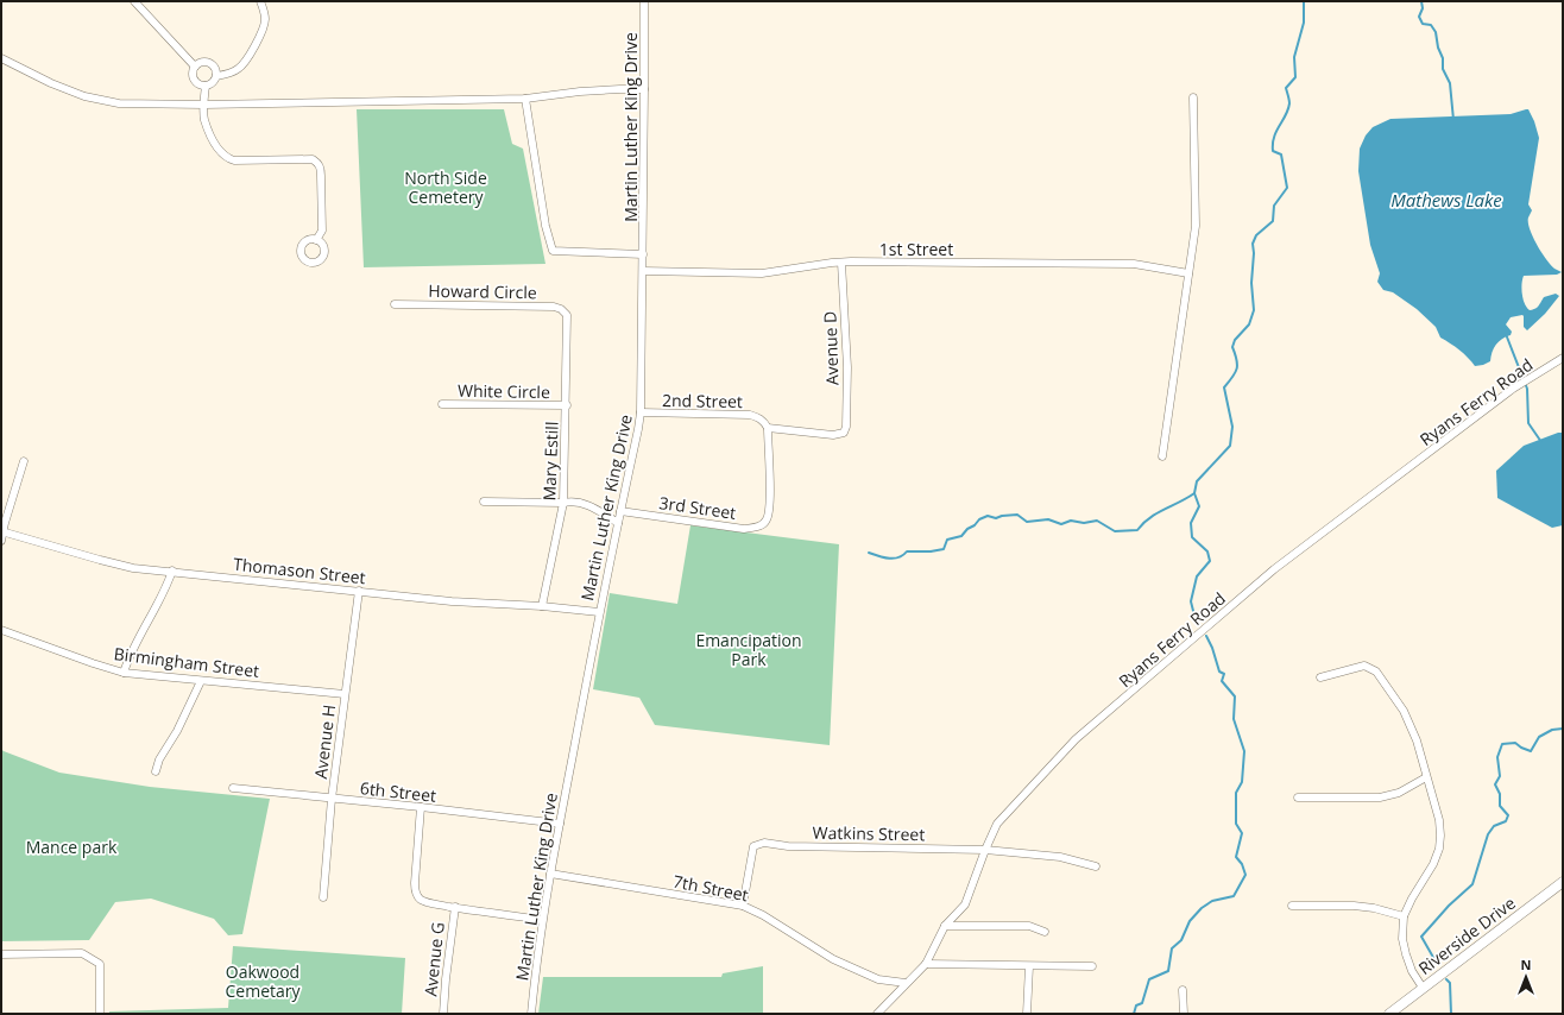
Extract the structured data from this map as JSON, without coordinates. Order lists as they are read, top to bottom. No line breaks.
{"streets":{"main road":["Riverside Drive"],"street":["Martin Luther King Drive","1st Street","Howard Circle","Avenue D","White Circle","2nd Street","Ryans Ferry Road","Mary Estill","3rd Street","Thomason Street","Birmingham Street","Avenue H","6th Street","Watkins Street","7th Street","Avenue G"]},"crossings":[["Martin Luther King Drive","1st Street"],["Martin Luther King Drive","2nd Street"],["Martin Luther King Drive","3rd Street"],["Martin Luther King Drive","Thomason Street"],["Martin Luther King Drive","6th Street"],["Martin Luther King Drive","7th Street"],["1st Street","Avenue D"],["Howard Circle","Mary Estill"],["Avenue D","2nd Street"],["White Circle","Mary Estill"],["2nd Street","3rd Street"],["Ryans Ferry Road","Watkins Street"],["Ryans Ferry Road","7th Street"],["Mary Estill","Thomason Street"],["Thomason Street","Avenue H"],["Birmingham Street","Avenue H"],["Avenue H","6th Street"],["Watkins Street","7th Street"]],"water":["Mathews Lake"],"parks":["North Side Cemetery","Emancipation Park","Mance park","Oakwood Cemetary"],"north":"top"}
